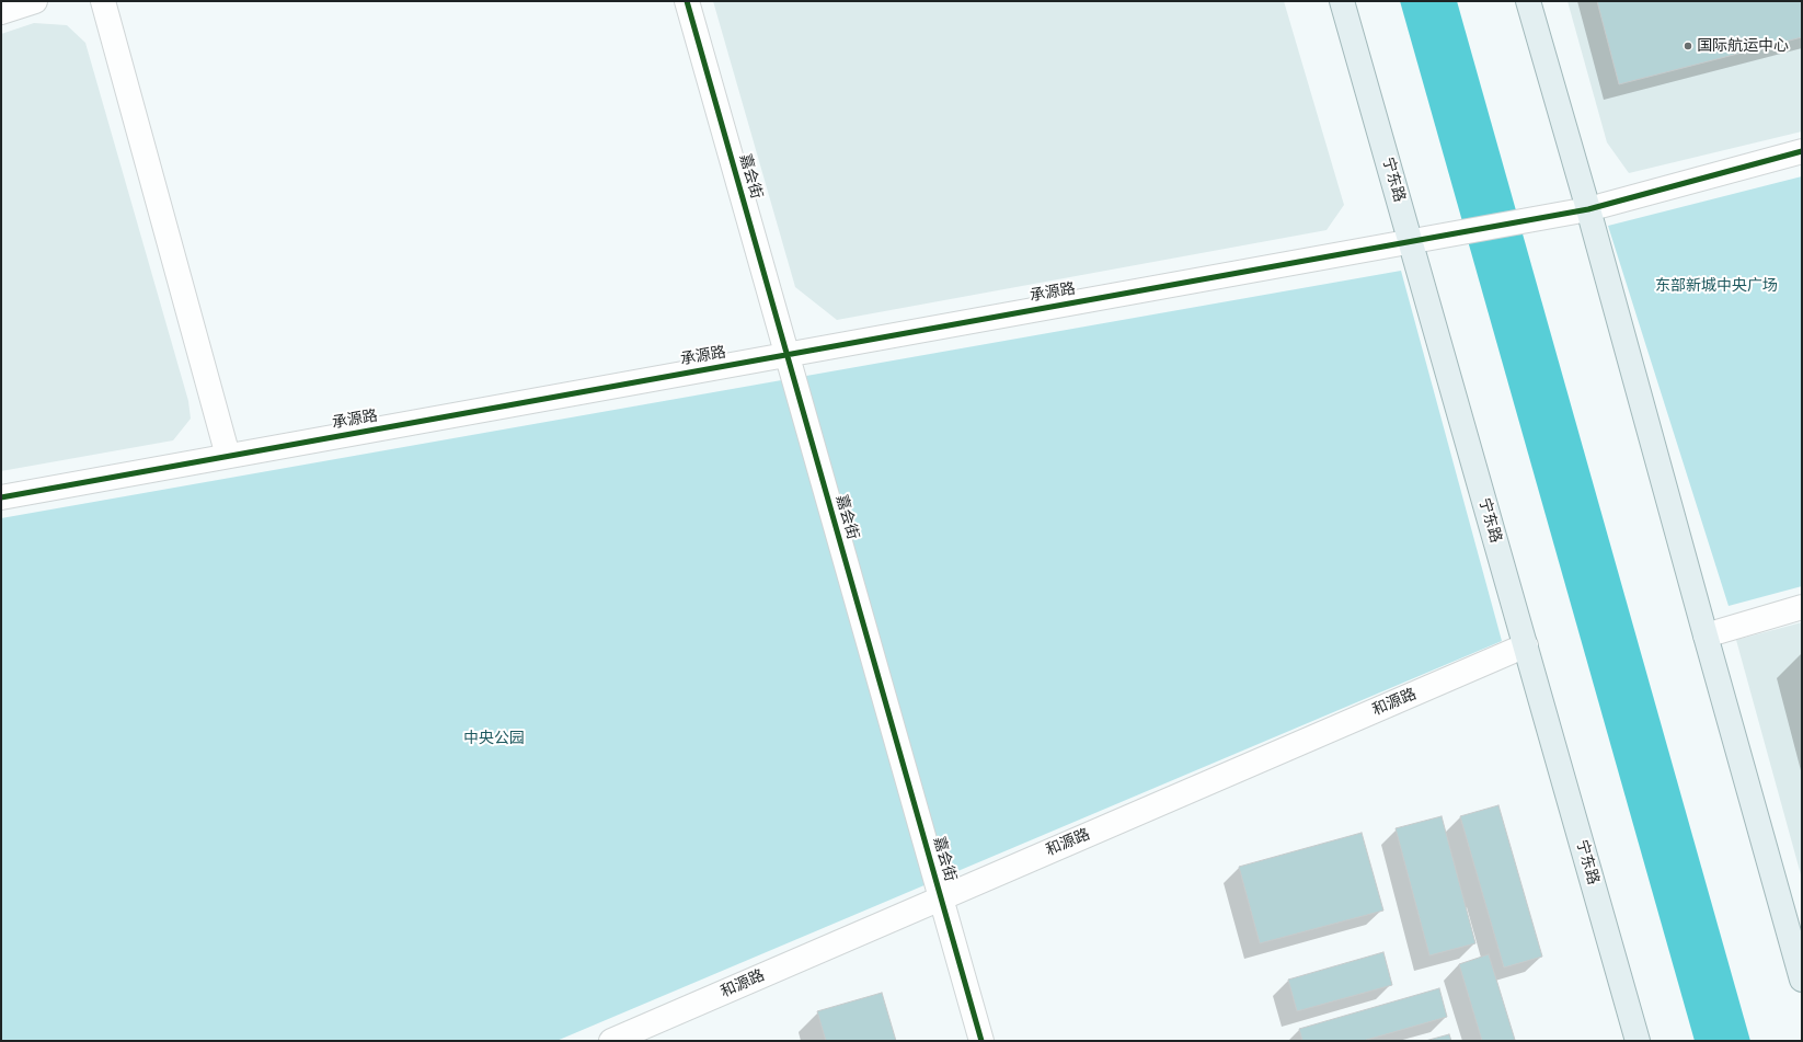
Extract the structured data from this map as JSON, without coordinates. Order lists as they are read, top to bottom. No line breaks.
{"streets":{"main road":["宁东路"],"street":["嘉会街","承源路","和源路"]},"crossings":[["嘉会街","承源路"],["嘉会街","和源路"],["宁东路","承源路"],["宁东路","和源路"]],"parks":["东部新城中央广场","中央公园"],"places":["国际航运中心"]}
